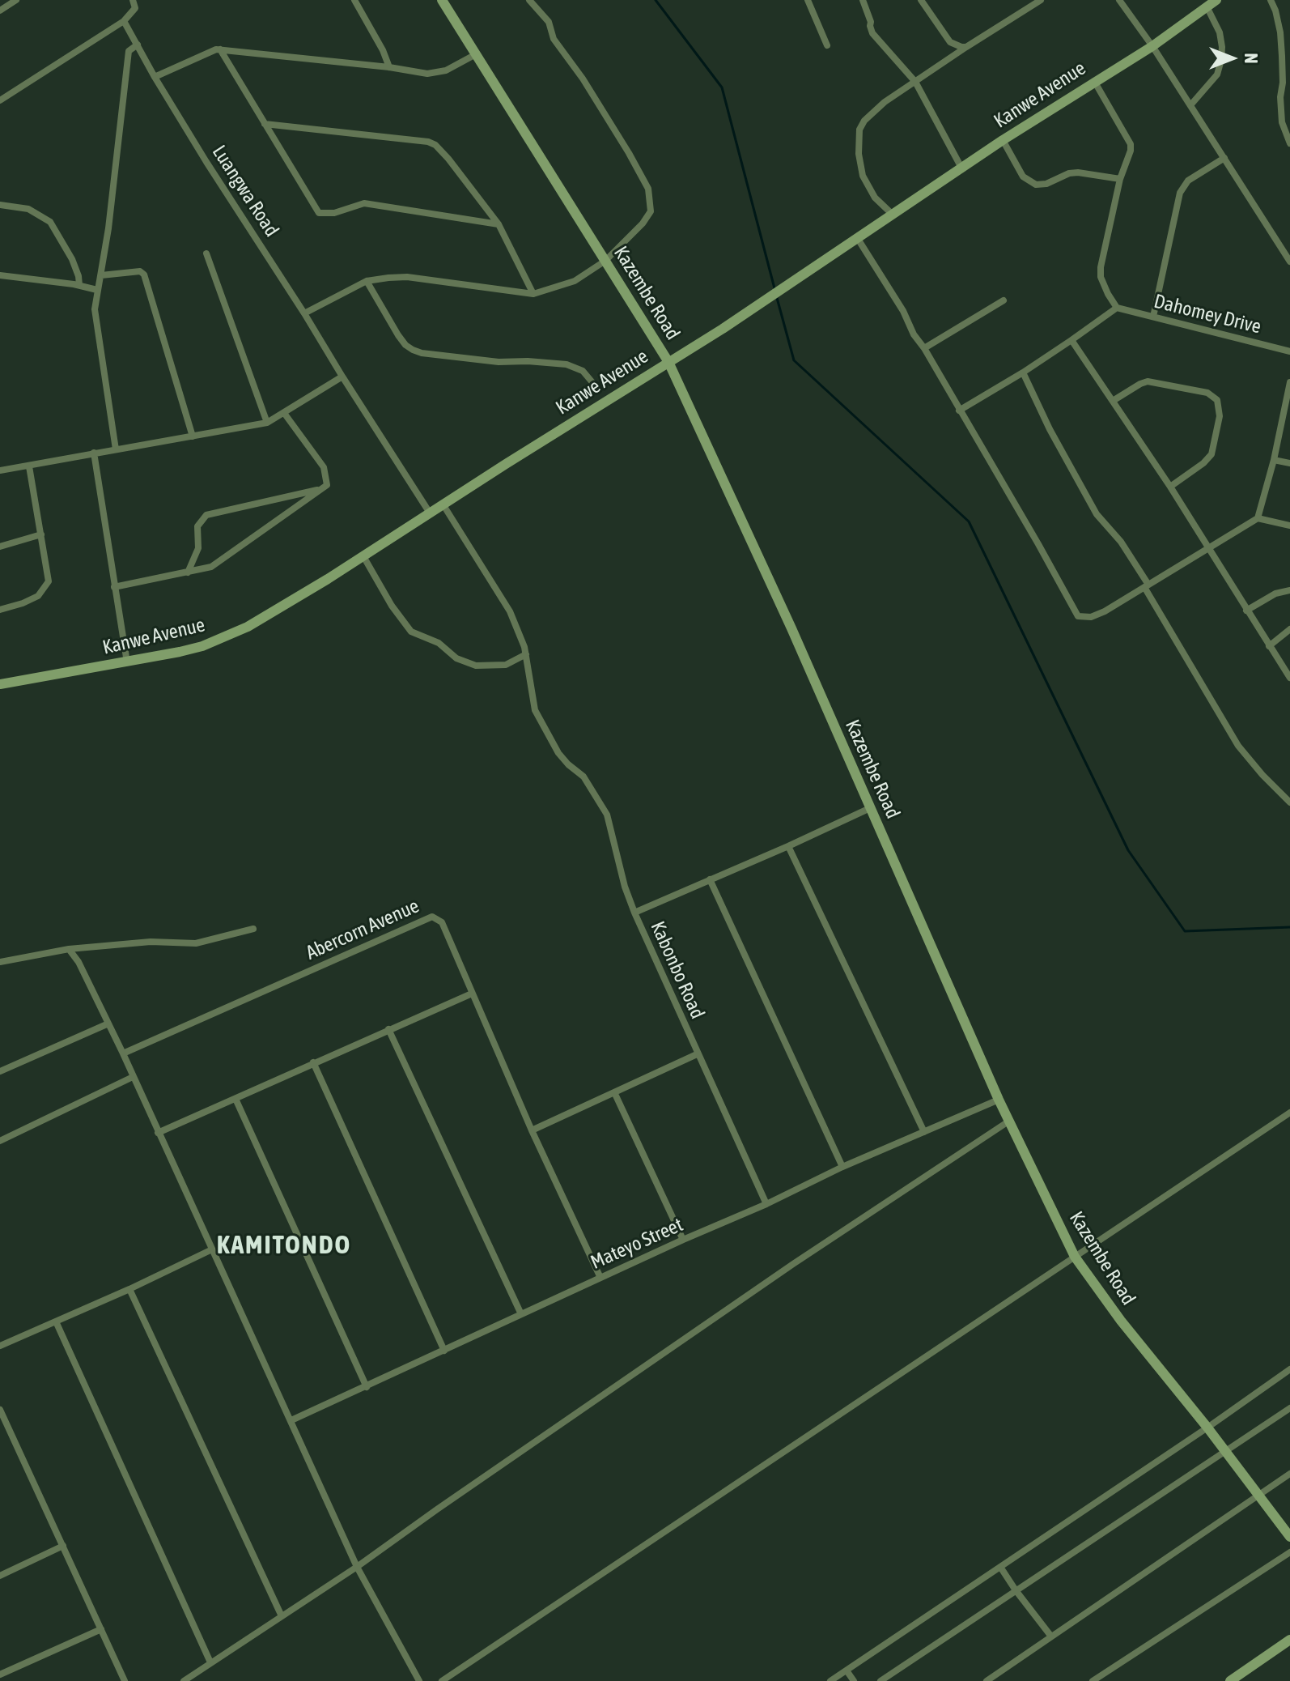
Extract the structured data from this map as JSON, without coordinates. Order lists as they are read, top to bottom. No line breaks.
{"streets":{"main road":["Kanwe Avenue","Kazembe Road"],"street":["Luangwa Road","Dahomey Drive","Abercorn Avenue","Kabonbo Road","Mateyo Street"]},"crossings":[["Kanwe Avenue","Luangwa Road"],["Kanwe Avenue","Kazembe Road"],["Kazembe Road","Kabonbo Road"],["Kazembe Road","Mateyo Street"],["Abercorn Avenue","Mateyo Street"],["Kabonbo Road","Mateyo Street"]],"districts":["KAMITONDO"],"north":"right"}
